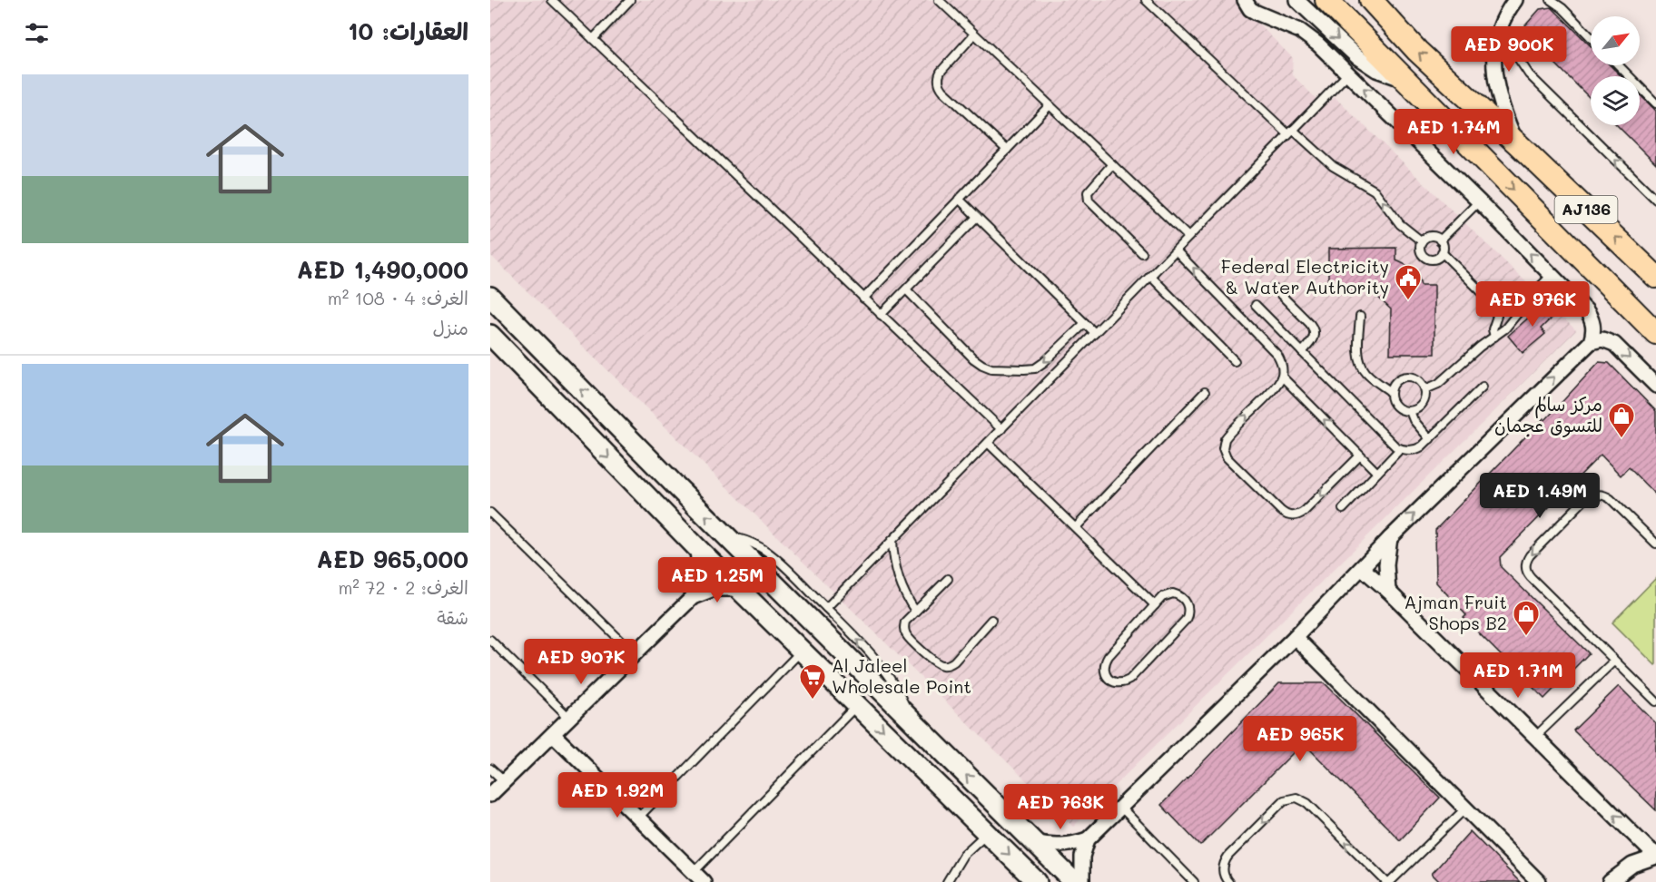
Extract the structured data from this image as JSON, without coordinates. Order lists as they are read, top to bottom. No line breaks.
{"streets":{"main road":["AJ136"]},"places":{"public building":["Federal Electricity & Water Authority"],"shop":["مركز سالم للتسوق عجمان","Ajman Fruit Shops B2"],"supermarket":["Al Jaleel Wholesale Point"]},"north":"top right","page":{"heading":"العقارات: 10","price":["AED 900K","AED 1.74M","AED 976K","AED 1.49M","AED 1.25M","AED 907K","AED 1.71M","AED 965K","AED 1.92M","AED 763K"],"list":[{"name":"AED 1,490,000","note":"الغرف: 4 · 108 m² · منزل"},{"name":"AED 965,000","note":"الغرف: 2 · 72 m² · شقة"}]}}
